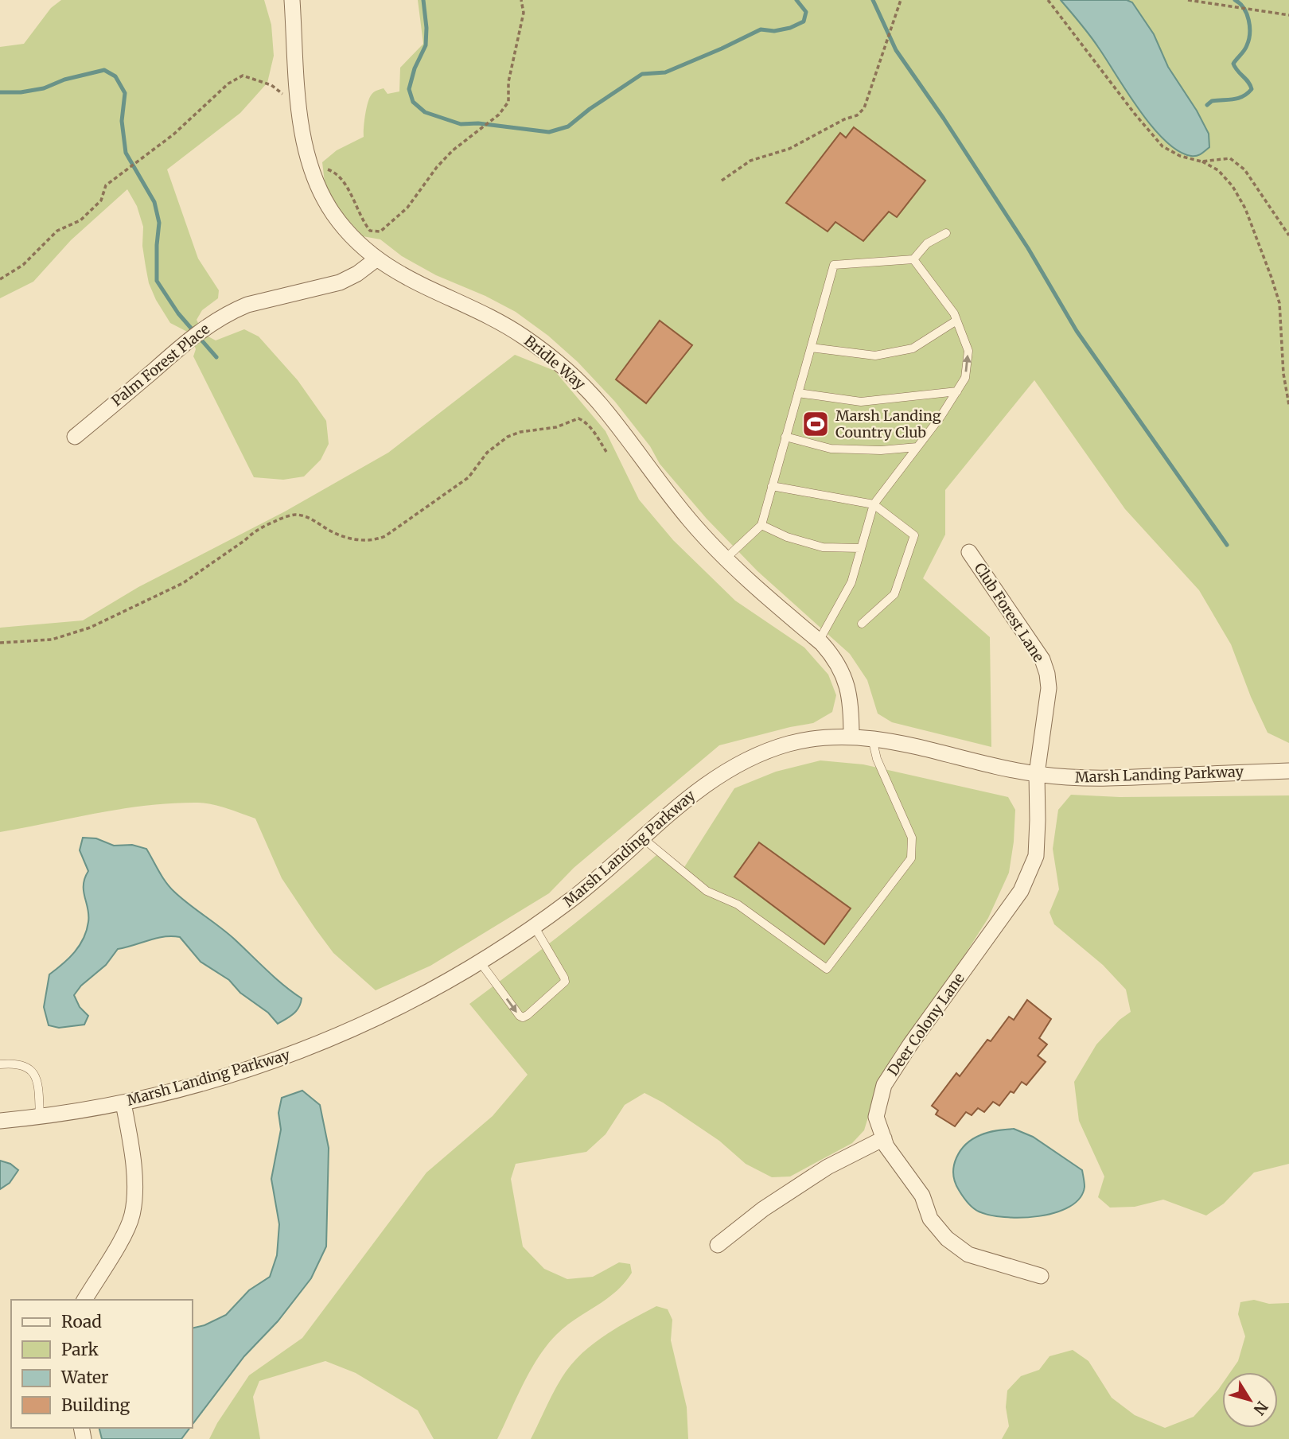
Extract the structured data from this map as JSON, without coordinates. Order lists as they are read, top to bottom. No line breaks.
{"streets":{"street":["Bridle Way","Palm Forest Place","Club Forest Lane","Marsh Landing Parkway","Deer Colony Lane"]},"crossings":[["Bridle Way","Palm Forest Place"],["Bridle Way","Marsh Landing Parkway"],["Club Forest Lane","Marsh Landing Parkway"],["Club Forest Lane","Deer Colony Lane"],["Marsh Landing Parkway","Deer Colony Lane"]],"places":{"sports":["Marsh Landing Country Club"]},"legend":["Road","Park","Water","Building"],"north":"bottom right"}
